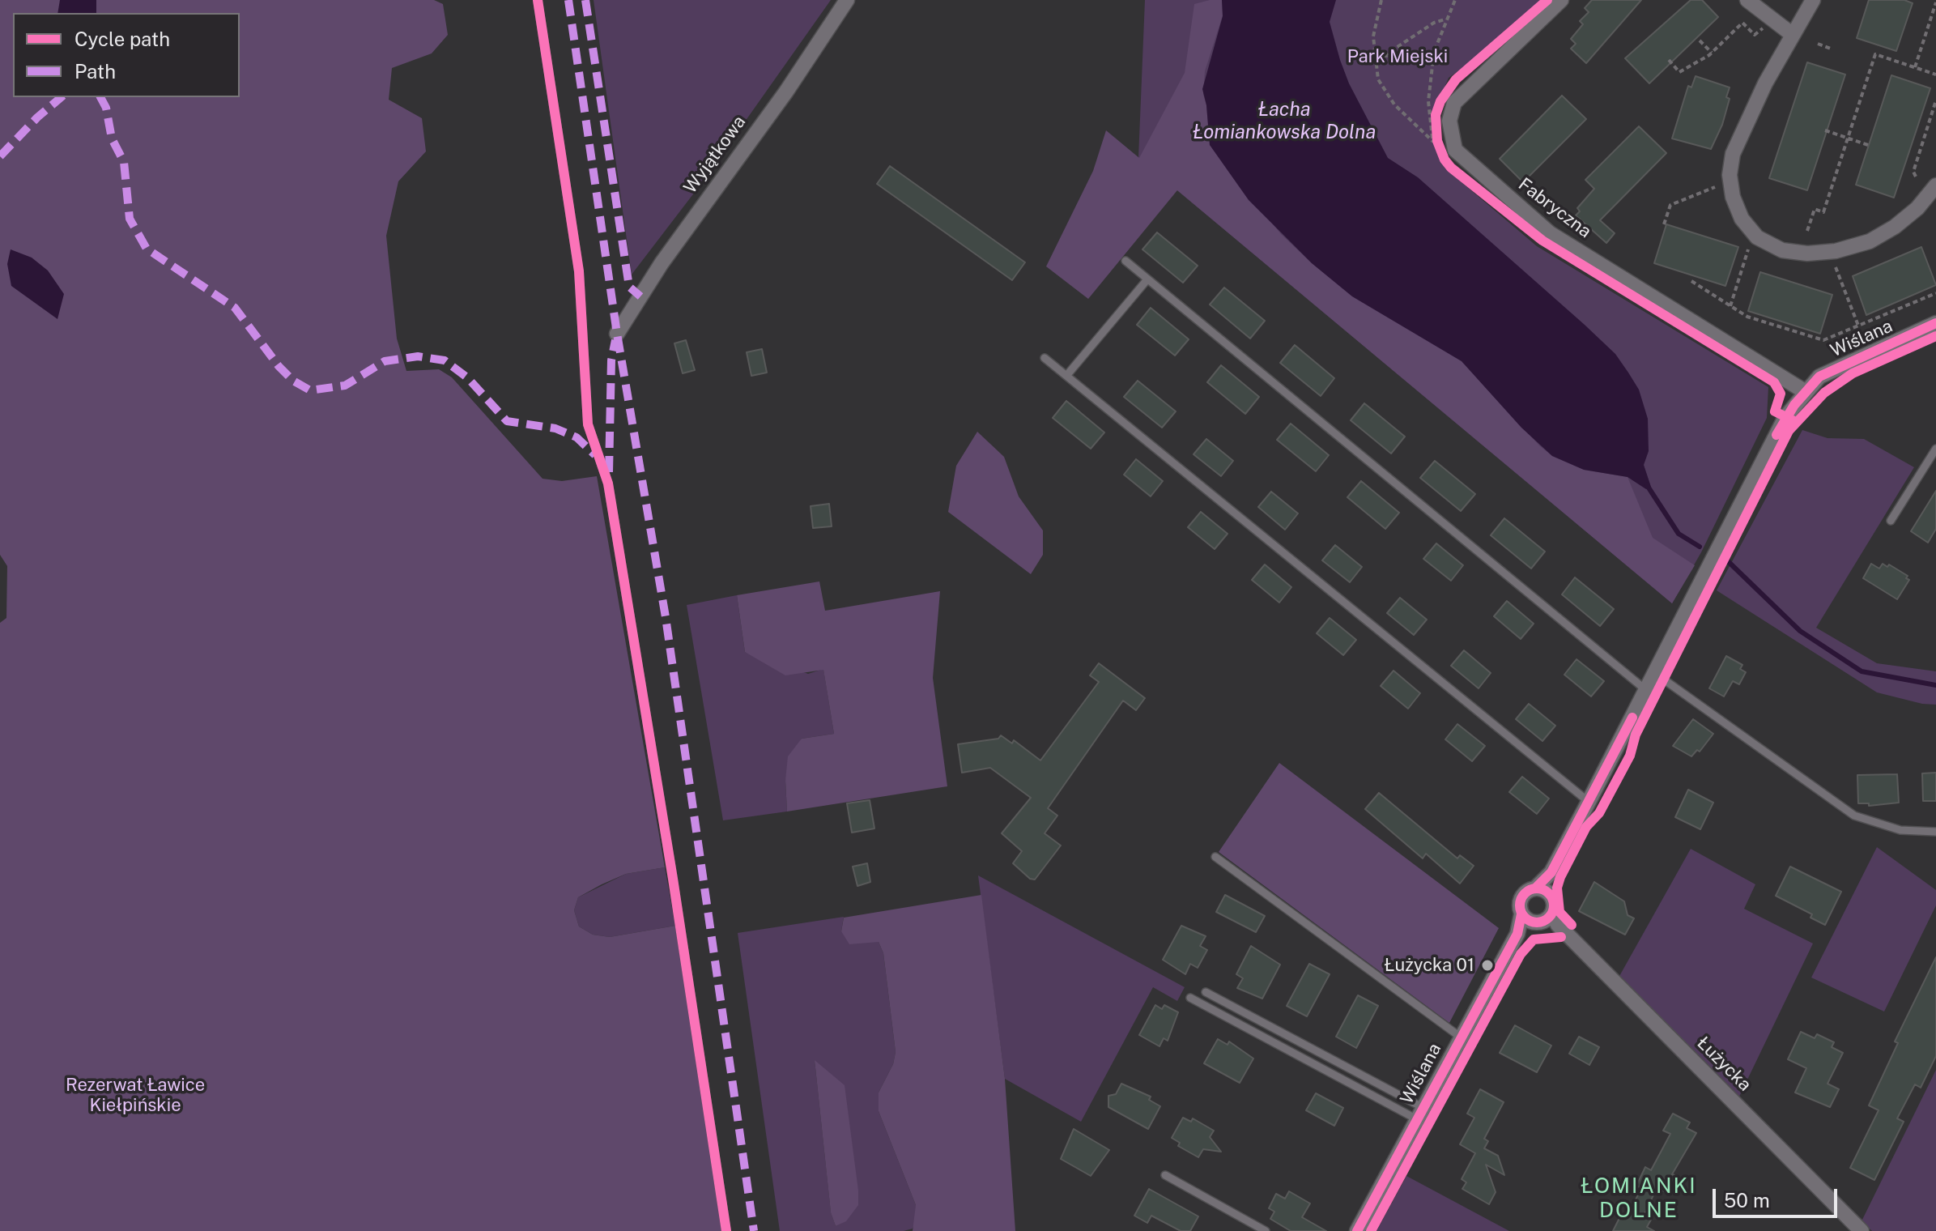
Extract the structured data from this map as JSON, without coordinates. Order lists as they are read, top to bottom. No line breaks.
{"streets":{"street":["Wyjątkowa","Fabryczna","Wiślana","Łużycka"]},"crossings":[["Fabryczna","Wiślana"],["Wiślana","Łużycka"]],"districts":["ŁOMIANKI DOLNE"],"water":["Łacha Łomiankowska Dolna"],"parks":["Park Miejski","Rezerwat Ławice Kiełpińskie"],"places":["Łużycka 01"],"legend":["Cycle path","Path"],"scale_bar":"50 m"}
